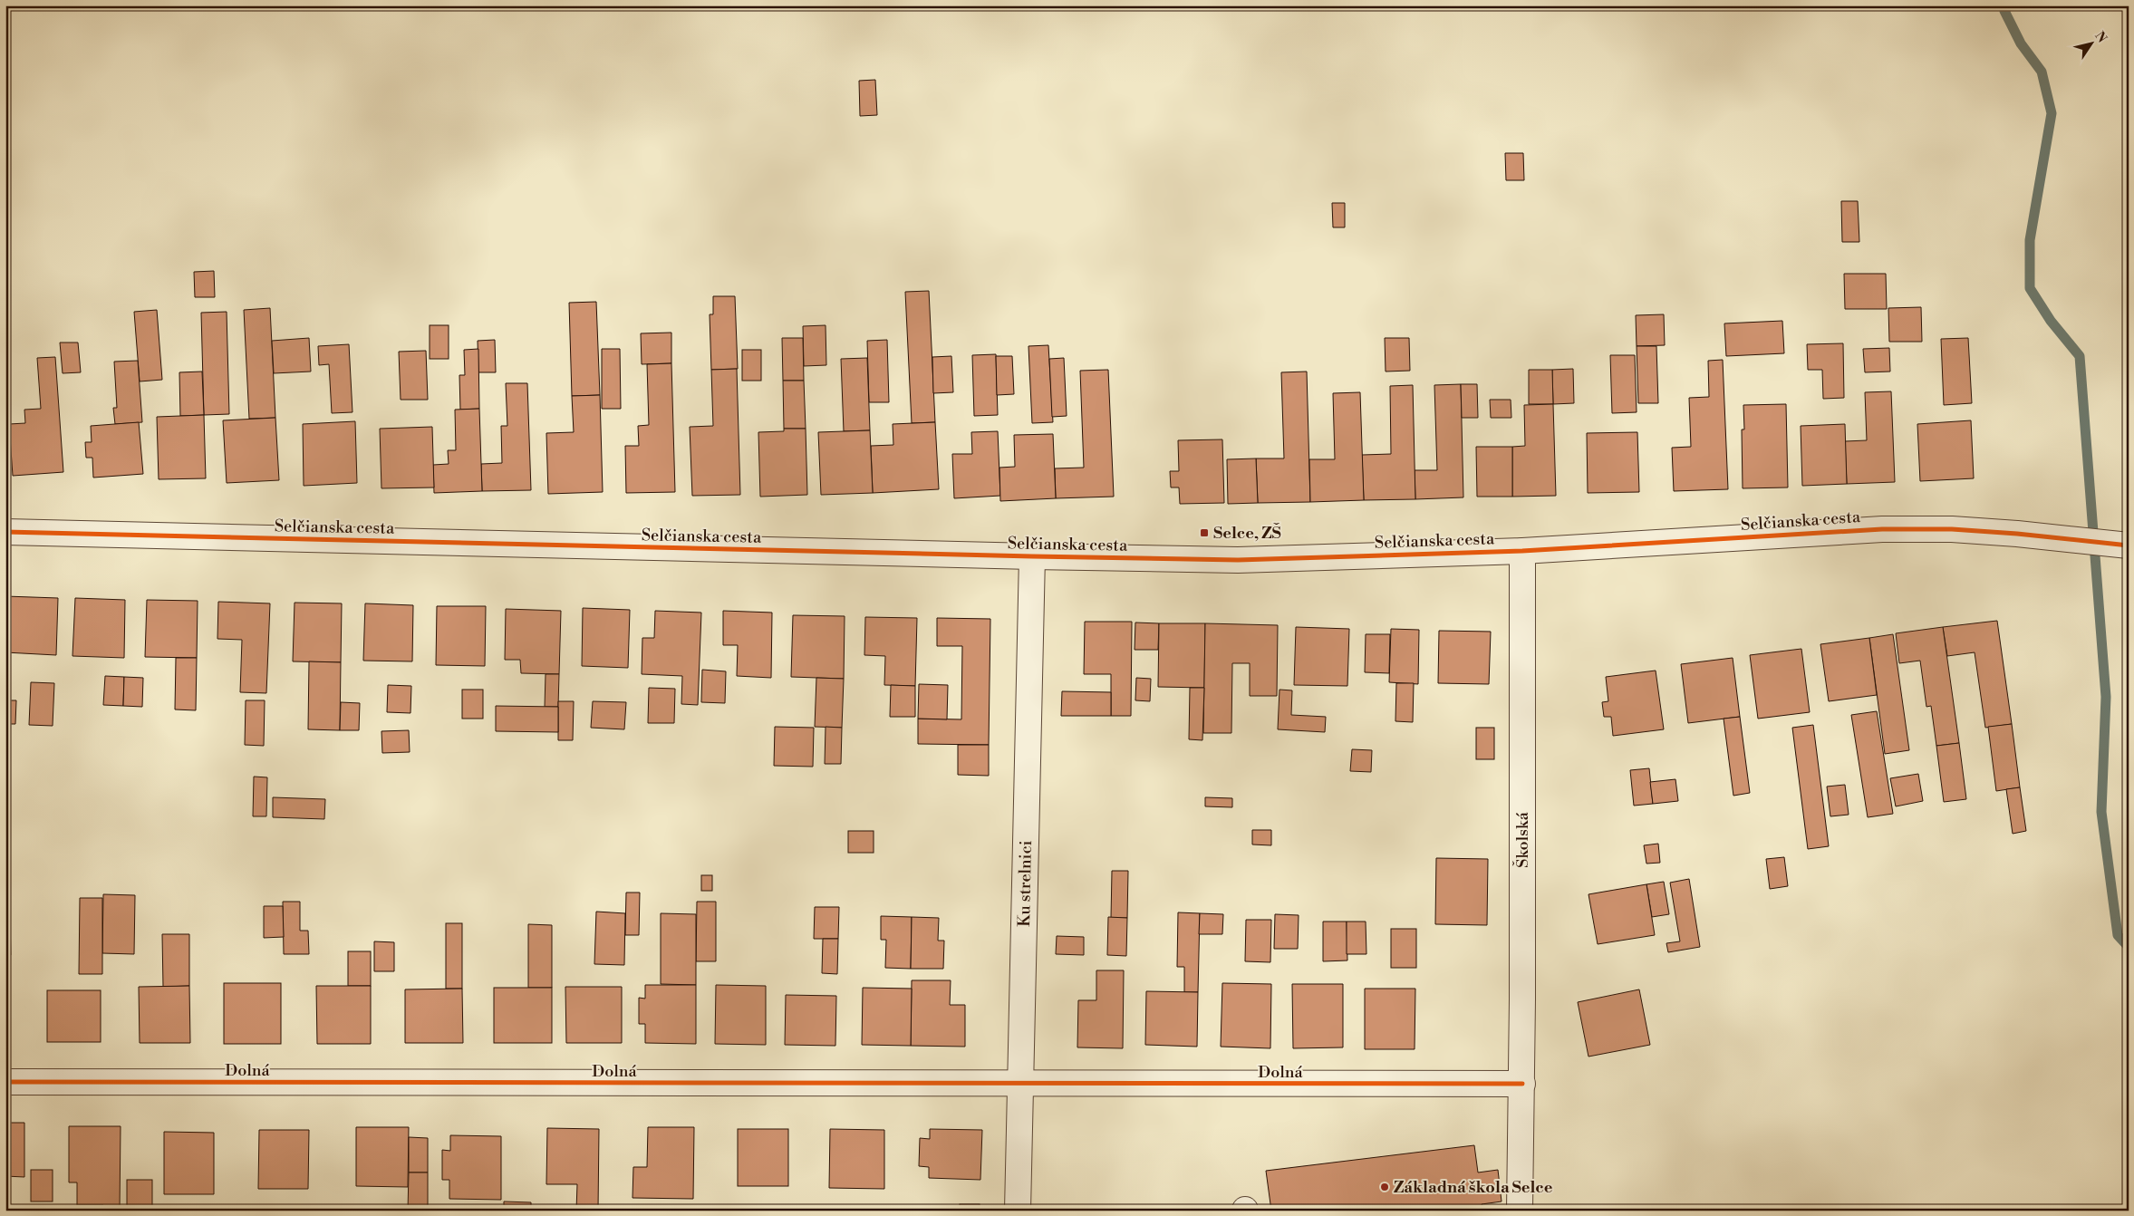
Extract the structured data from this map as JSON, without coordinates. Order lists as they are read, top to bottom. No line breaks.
{"streets":{"street":["Selčianska cesta","Školská","Ku strelnici","Dolná"]},"crossings":[["Selčianska cesta","Školská"],["Selčianska cesta","Ku strelnici"],["Školská","Dolná"],["Ku strelnici","Dolná"]],"places":{"transit":["Selce, ZŠ"],"other":["Základná škola Selce"]},"north":"top right"}
